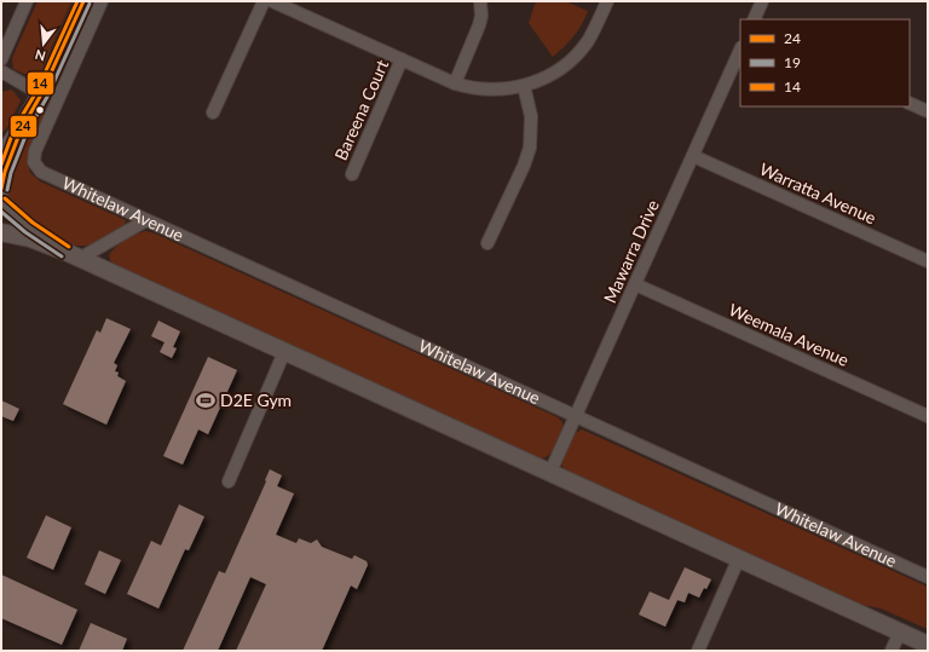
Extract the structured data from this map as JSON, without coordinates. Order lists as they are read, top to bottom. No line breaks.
{"streets":{"street":["Bareena Court","Warratta Avenue","Whitelaw Avenue","Mawarra Drive","Weemala Avenue"]},"crossings":[["Warratta Avenue","Mawarra Drive"],["Whitelaw Avenue","Mawarra Drive"],["Mawarra Drive","Weemala Avenue"]],"places":{"sports":["D2E Gym"]},"lines":["transit line 24","transit line 14","transit line 19"],"legend":["24","19","14"],"north":"bottom"}
